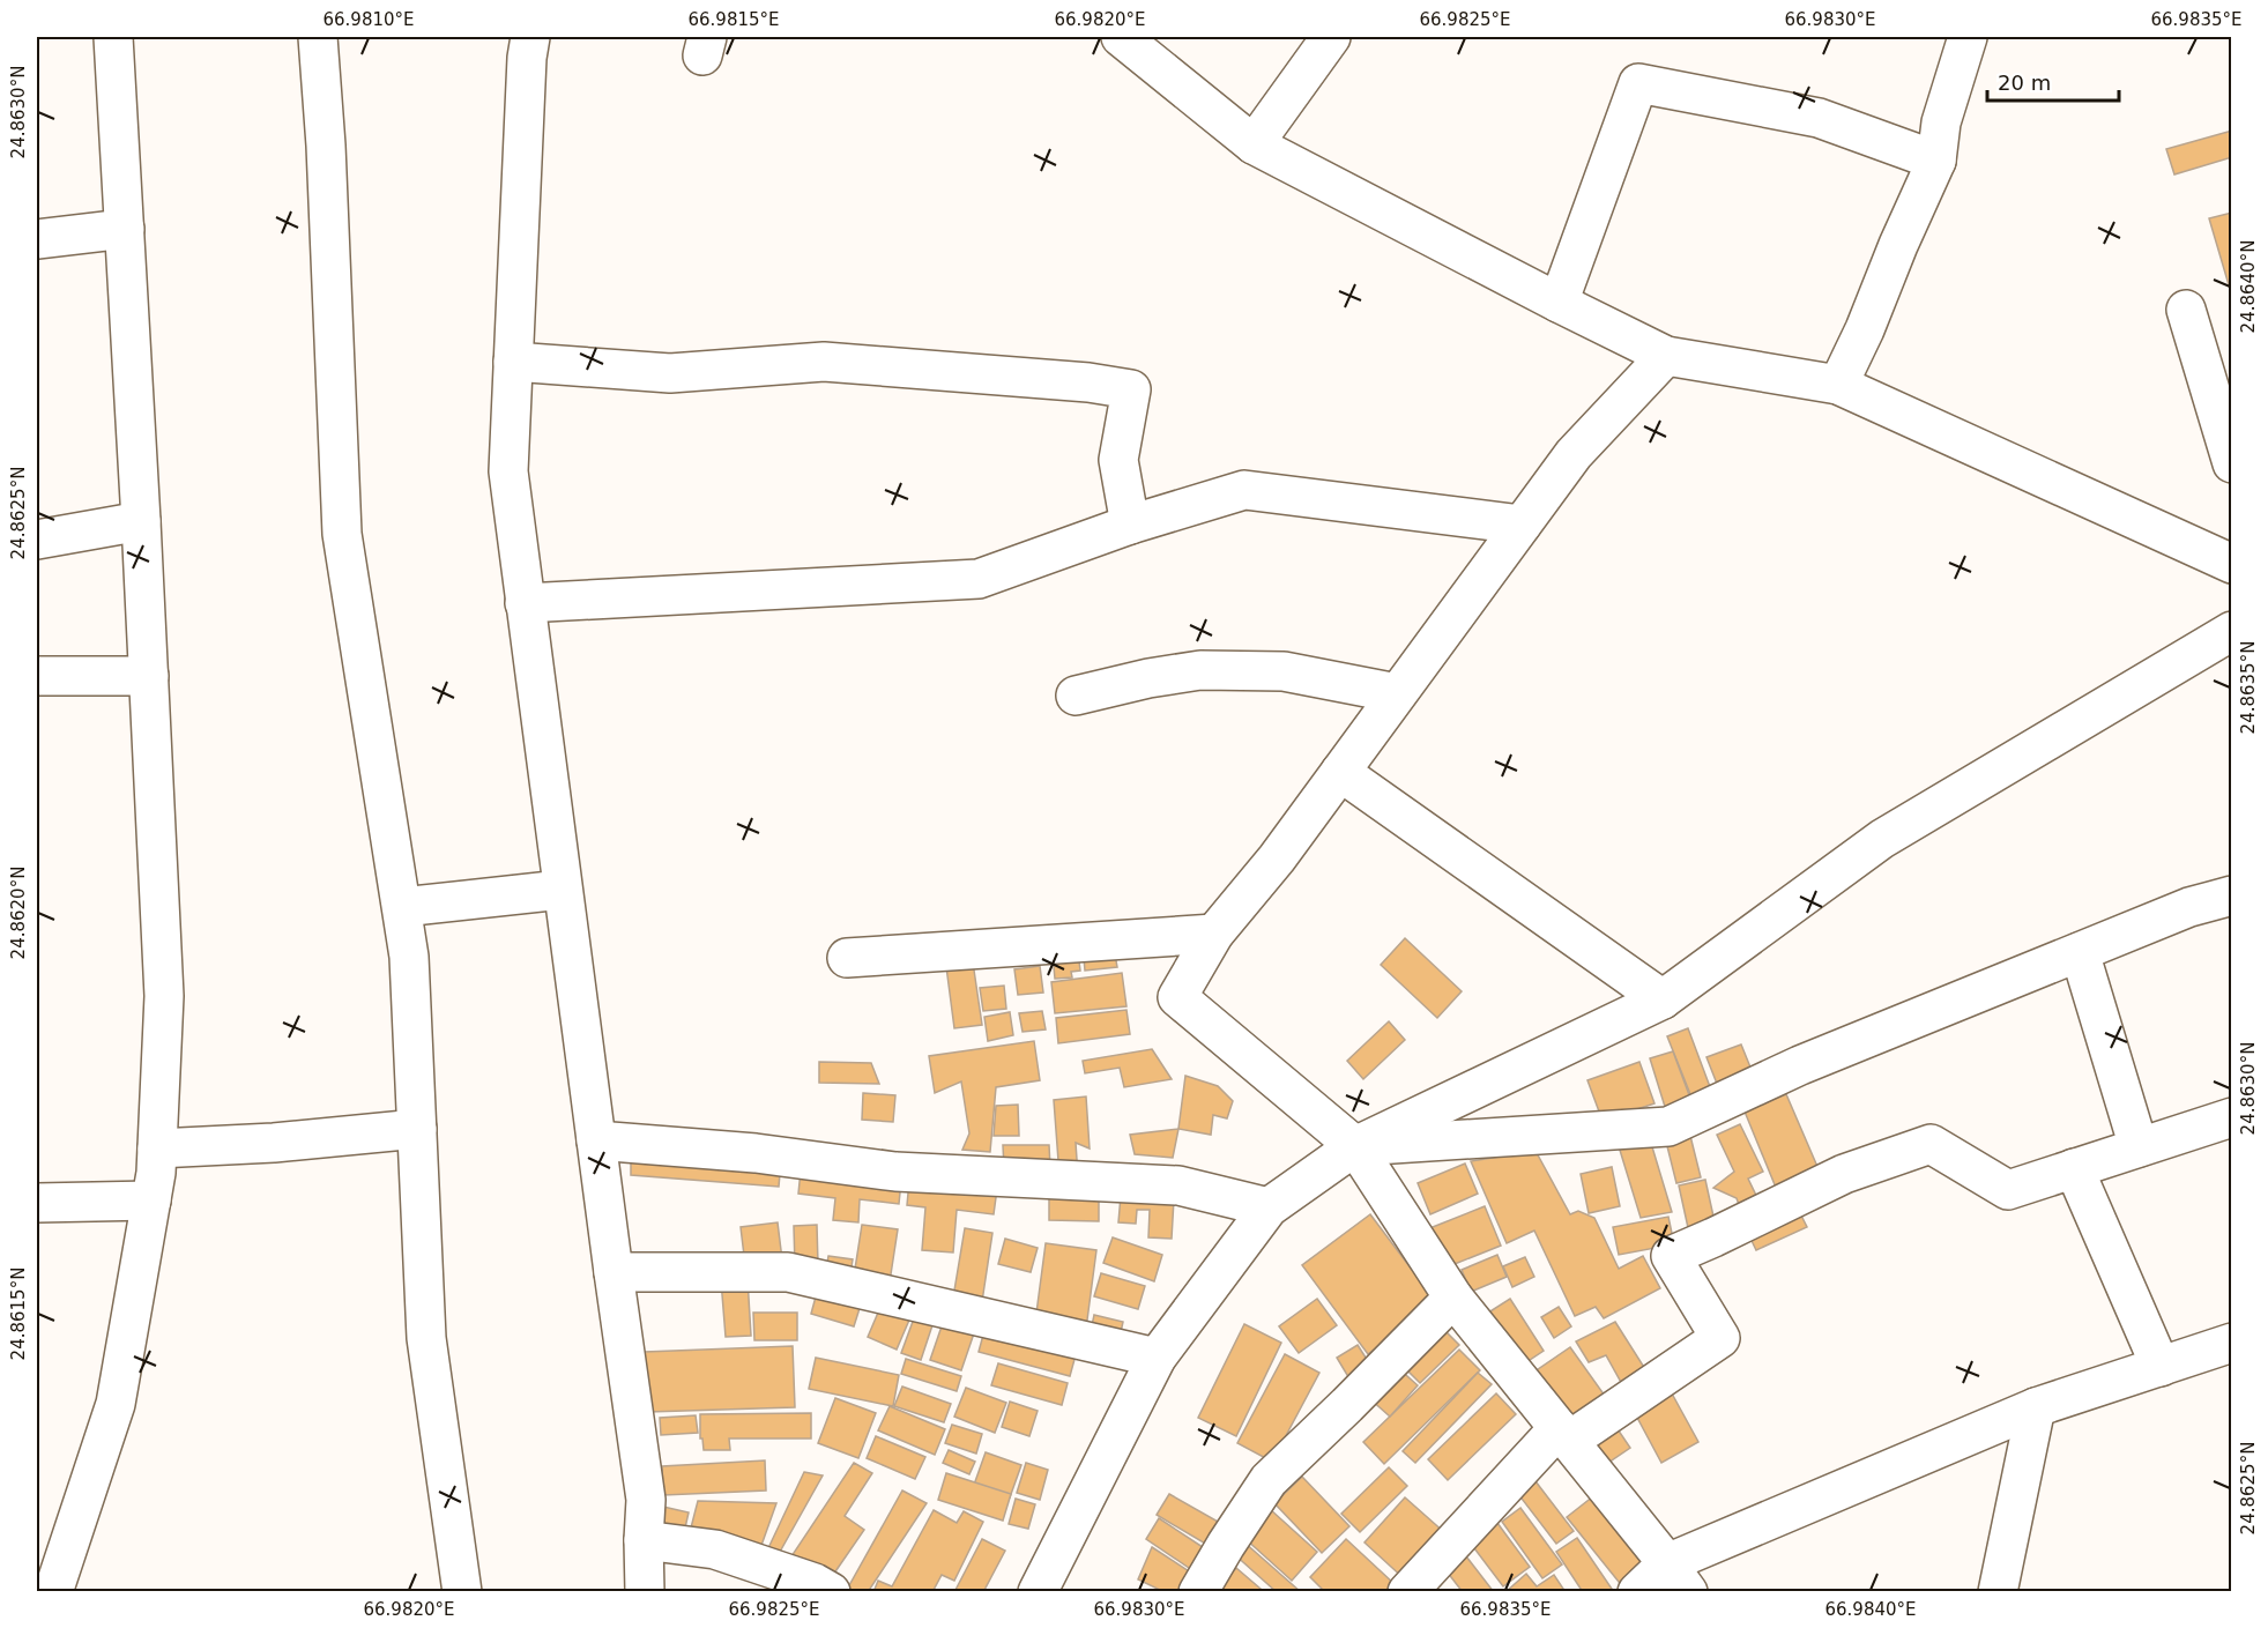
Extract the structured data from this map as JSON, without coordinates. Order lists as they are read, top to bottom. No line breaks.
{"scale_bar":"20 m","coordinates":["66.9810°E","66.9815°E","66.9820°E","66.9825°E","66.9830°E","66.9835°E","24.8630°N","24.8640°N","24.8625°N","24.8635°N","24.8620°N","24.8615°N","66.9840°E"]}
